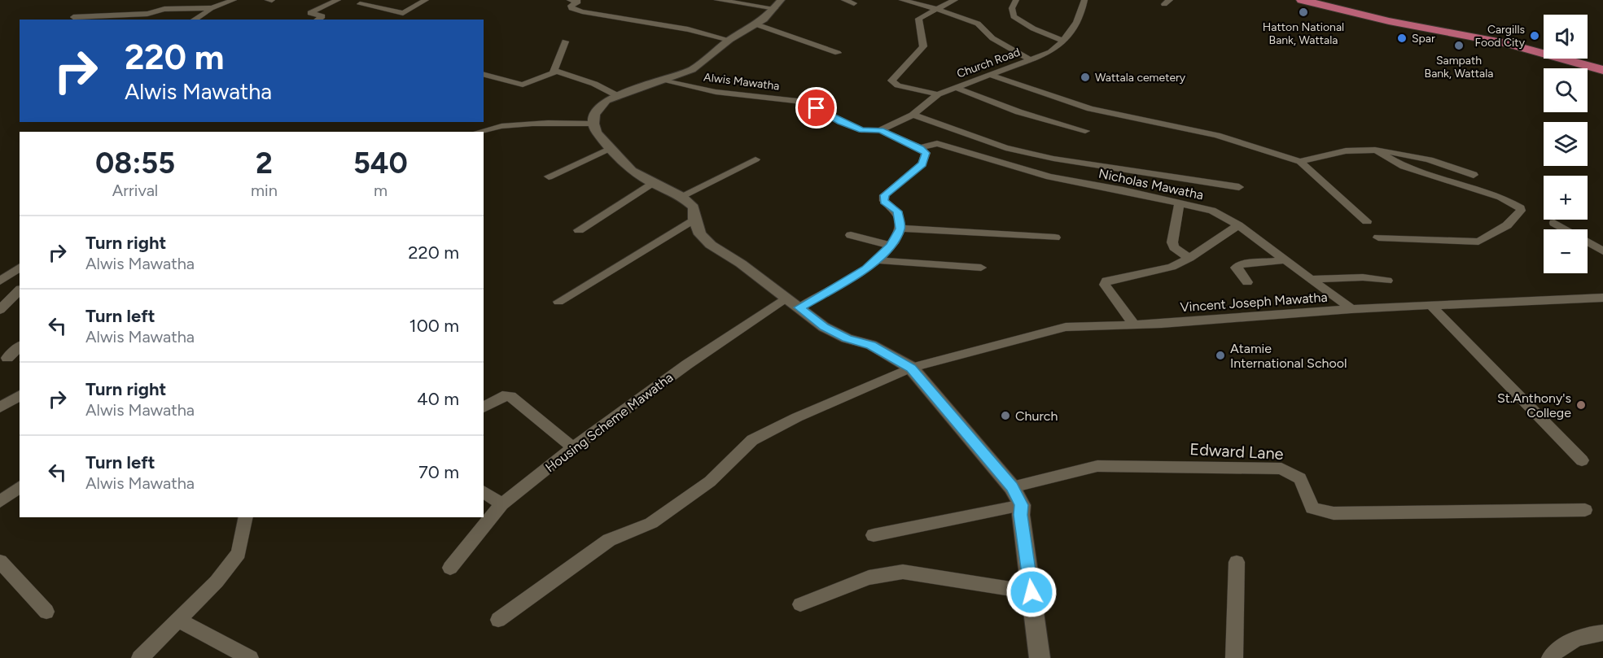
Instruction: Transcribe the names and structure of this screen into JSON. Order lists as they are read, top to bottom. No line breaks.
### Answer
{"streets":{"street":["Church Road","Alwis Mawatha","Nicholas Mawatha","Vincent Joseph Mawatha","Housing Scheme Mawatha","Edward Lane"]},"crossings":[["Church Road","Alwis Mawatha"],["Alwis Mawatha","Nicholas Mawatha"],["Nicholas Mawatha","Vincent Joseph Mawatha"]],"places":["Hatton National Bank, Wattala","Cargills Food City","Spar","Sampath Bank, Wattala","Wattala cemetery","Atamie International School","St.Anthony's College","Church"],"page":{"map_buttons":["+","−"],"turn":["220 m","Alwis Mawatha"],"eta":["08:55","Arrival","2","min","540","m"],"list":[{"name":"Turn right","note":"Alwis Mawatha","value":"220 m"},{"name":"Turn left","note":"Alwis Mawatha","value":"100 m"},{"name":"Turn right","note":"Alwis Mawatha","value":"40 m"},{"name":"Turn left","note":"Alwis Mawatha","value":"70 m"}]}}
